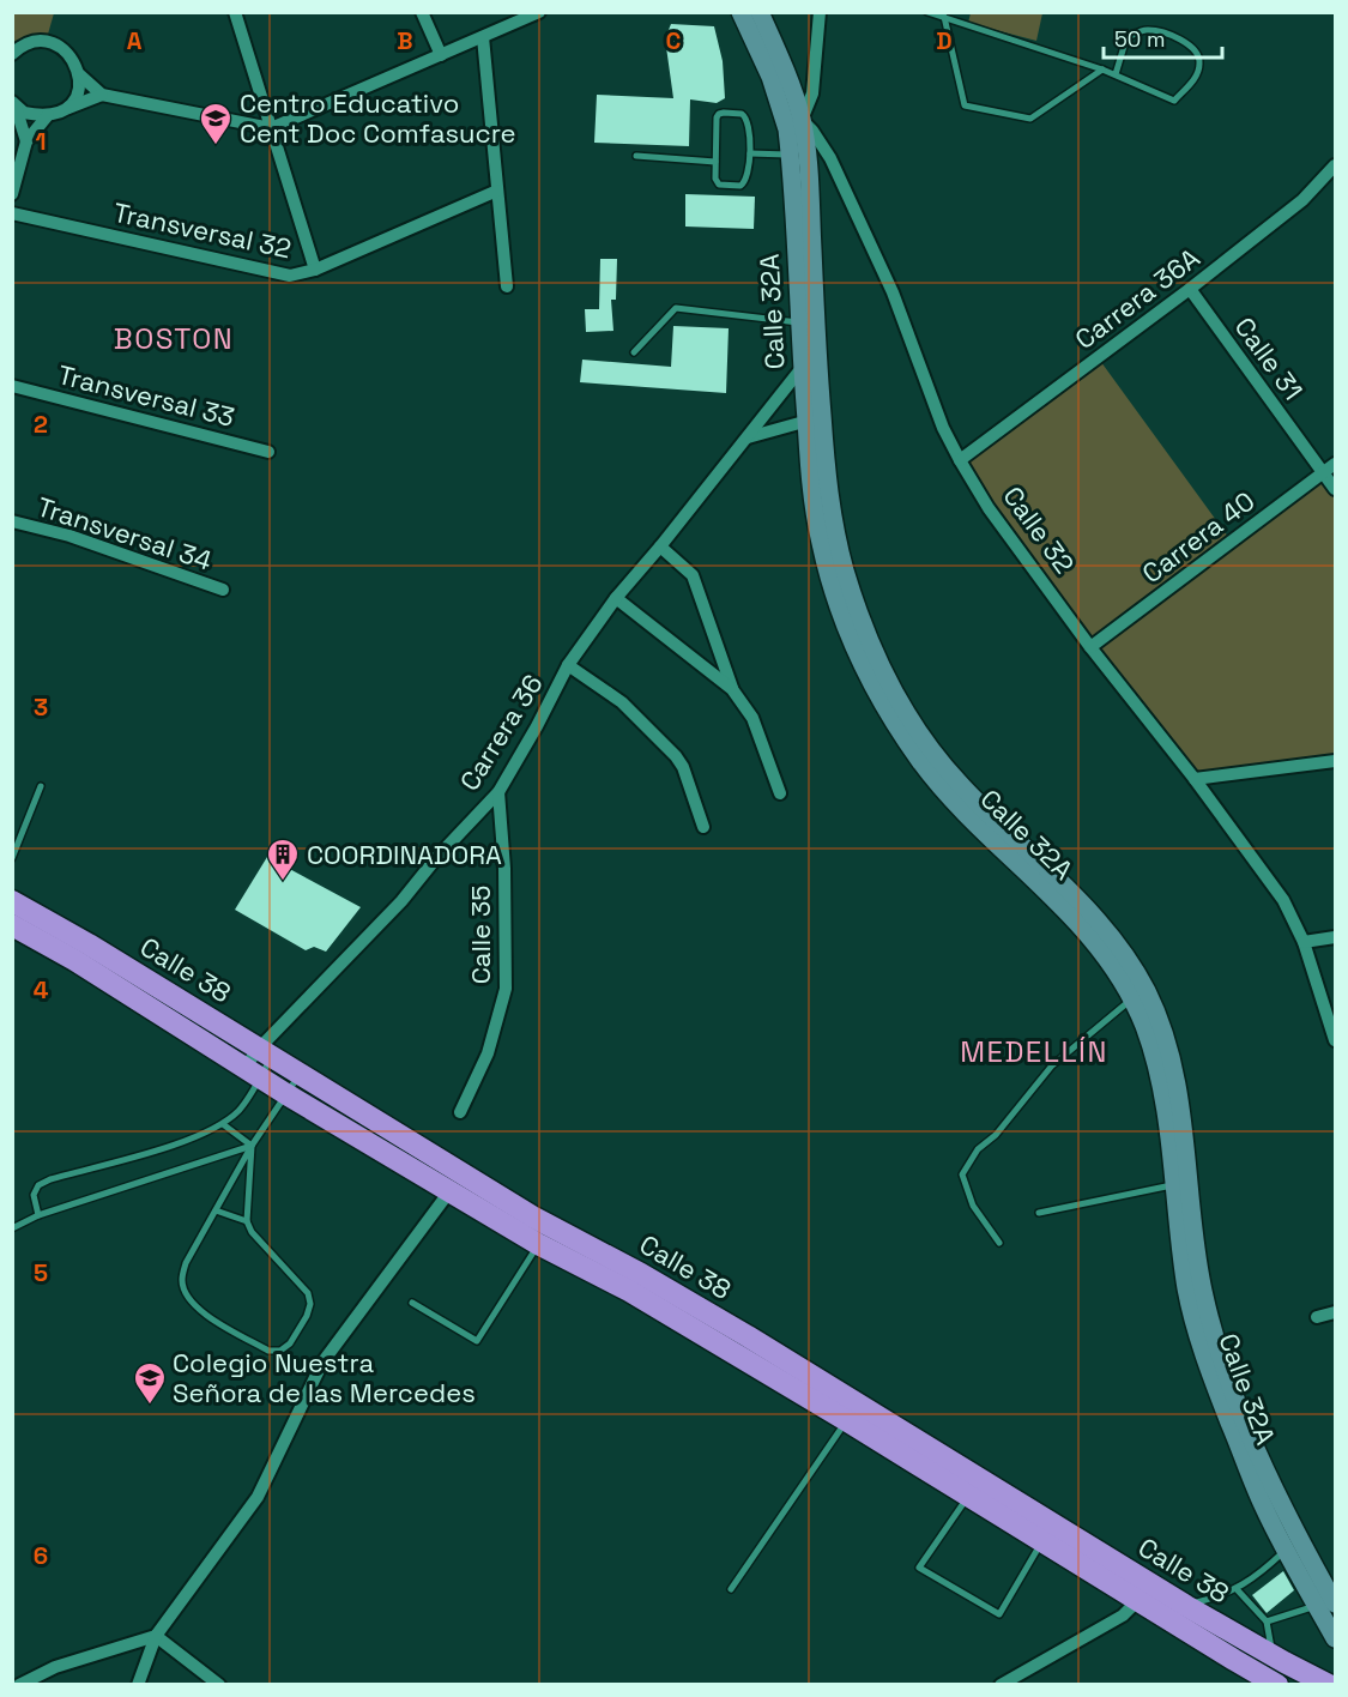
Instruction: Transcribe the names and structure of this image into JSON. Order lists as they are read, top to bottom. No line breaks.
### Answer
{"streets":{"highway":["Calle 38"],"main road":["Calle 32A","Calle 32"],"street":["Transversal 32","Carrera 36A","Calle 31","Transversal 33","Transversal 34","Carrera 40","Carrera 36","Calle 35"]},"crossings":[["Carrera 36A","Calle 31"],["Carrera 36A","Calle 32"],["Calle 32A","Calle 32"],["Calle 32A","Carrera 36"],["Calle 31","Carrera 40"],["Calle 32","Carrera 40"],["Carrera 36","Calle 35"],["Carrera 36","Calle 38"]],"districts":["BOSTON","MEDELLÍN"],"places":{"school or university":["Centro Educativo Cent Doc Comfasucre","Colegio Nuestra Señora de las Mercedes"],"building":["COORDINADORA"]},"scale_bar":"50 m","grid":{"columns":["A","B","C","D"],"rows":["1","2","3","4","5","6"]}}
